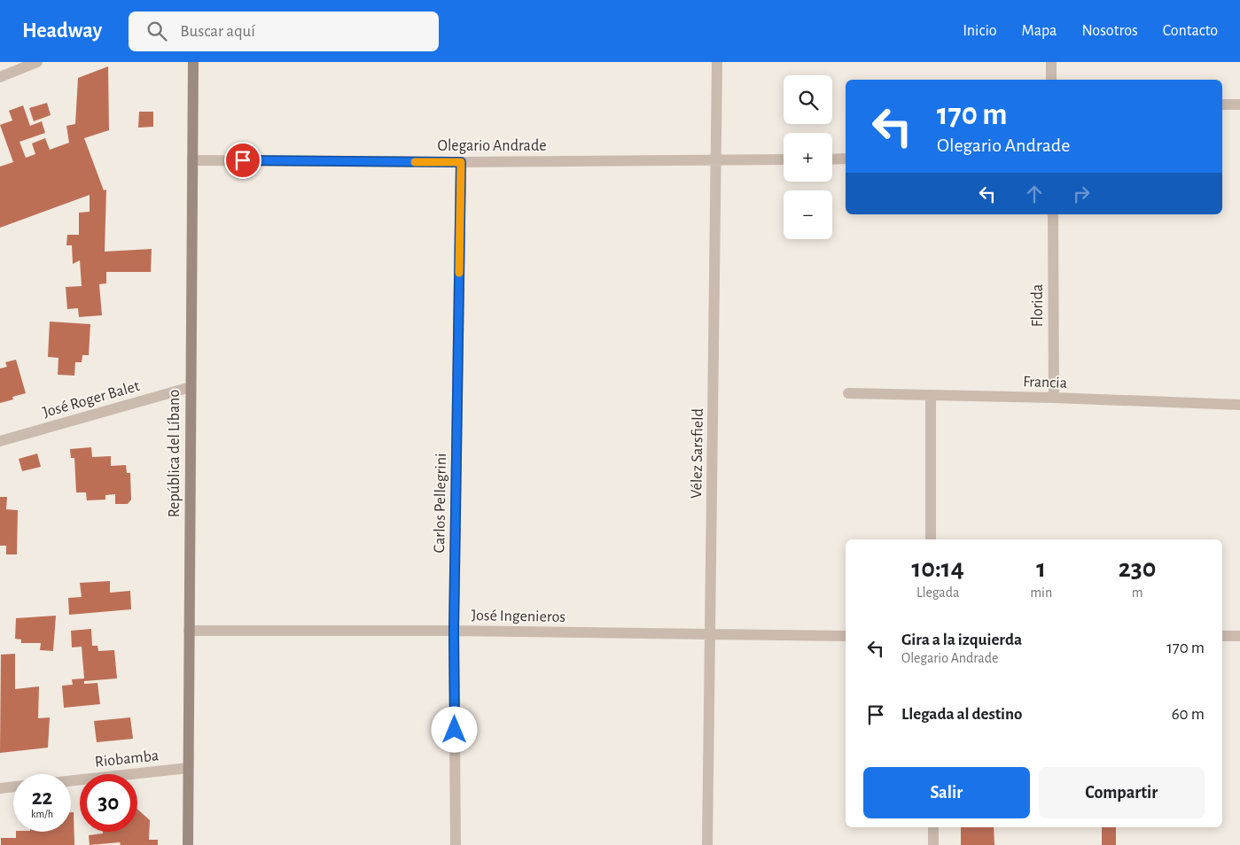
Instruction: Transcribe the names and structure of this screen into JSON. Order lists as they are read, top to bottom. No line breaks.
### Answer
{"streets":{"main road":["República del Líbano"],"street":["Olegario Andrade","Florida","Francia","José Roger Balet","Vélez Sarsfield","Carlos Pellegrini","José Ingenieros","Riobamba"]},"crossings":[["Olegario Andrade","República del Líbano"],["Olegario Andrade","Vélez Sarsfield"],["Olegario Andrade","Carlos Pellegrini"],["Florida","Francia"],["José Roger Balet","República del Líbano"],["República del Líbano","José Ingenieros"],["República del Líbano","Riobamba"],["Vélez Sarsfield","José Ingenieros"],["Carlos Pellegrini","José Ingenieros"]],"page":{"header":"Headway","search":"Buscar aquí","nav":["Inicio","Mapa","Nosotros","Contacto"],"map_buttons":["+","−"],"turn":["170 m","Olegario Andrade"],"eta":["10:14","Llegada","1","min","230","m"],"list":[{"name":"Gira a la izquierda","note":"Olegario Andrade","value":"170 m"},{"name":"Llegada al destino","value":"60 m"}],"buttons":["Salir","Compartir"],"speed":"22 km/h","limit":"30"}}
